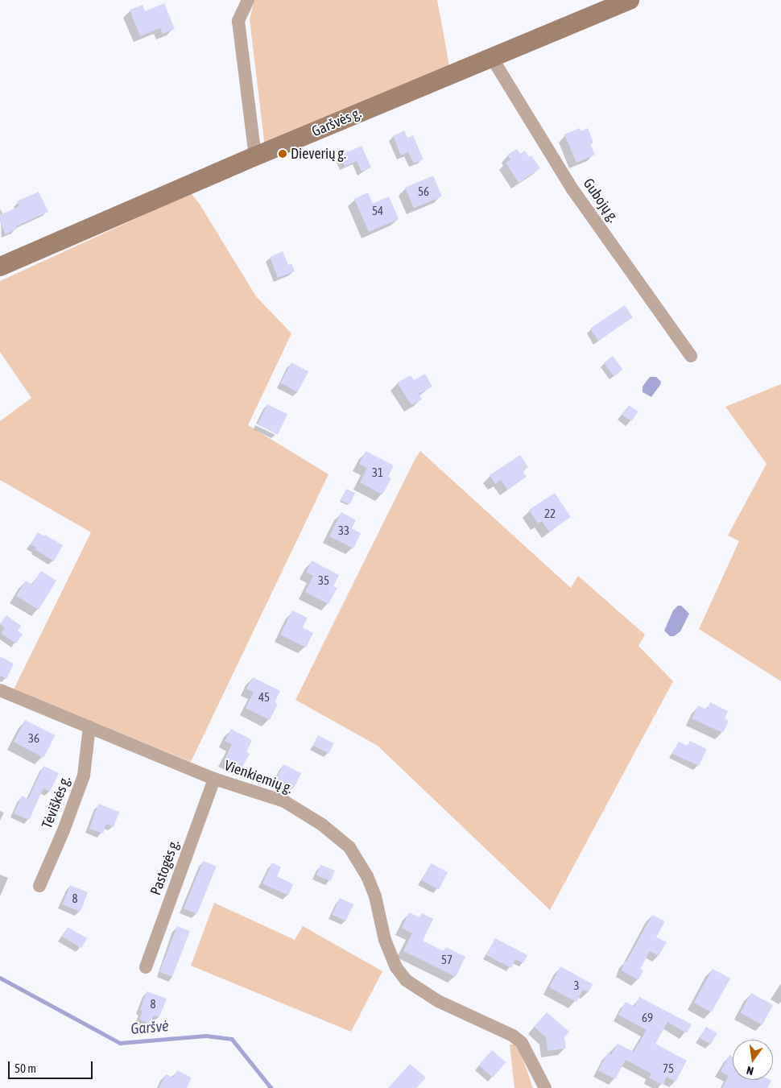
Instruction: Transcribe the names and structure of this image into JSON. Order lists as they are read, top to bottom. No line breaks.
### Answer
{"streets":{"main road":["Garšvės g."],"street":["Gubojų g.","Vienkiemių g.","Tėviškės g.","Pastogės g."]},"crossings":[["Garšvės g.","Gubojų g."],["Vienkiemių g.","Tėviškės g."],["Vienkiemių g.","Pastogės g."]],"water":["Garšvė"],"places":["Dieverių g."],"house_numbers":["56","54","31","22","33","35","45","36","8","57","3","8","69","75"],"scale_bar":"50 m","north":"bottom"}
